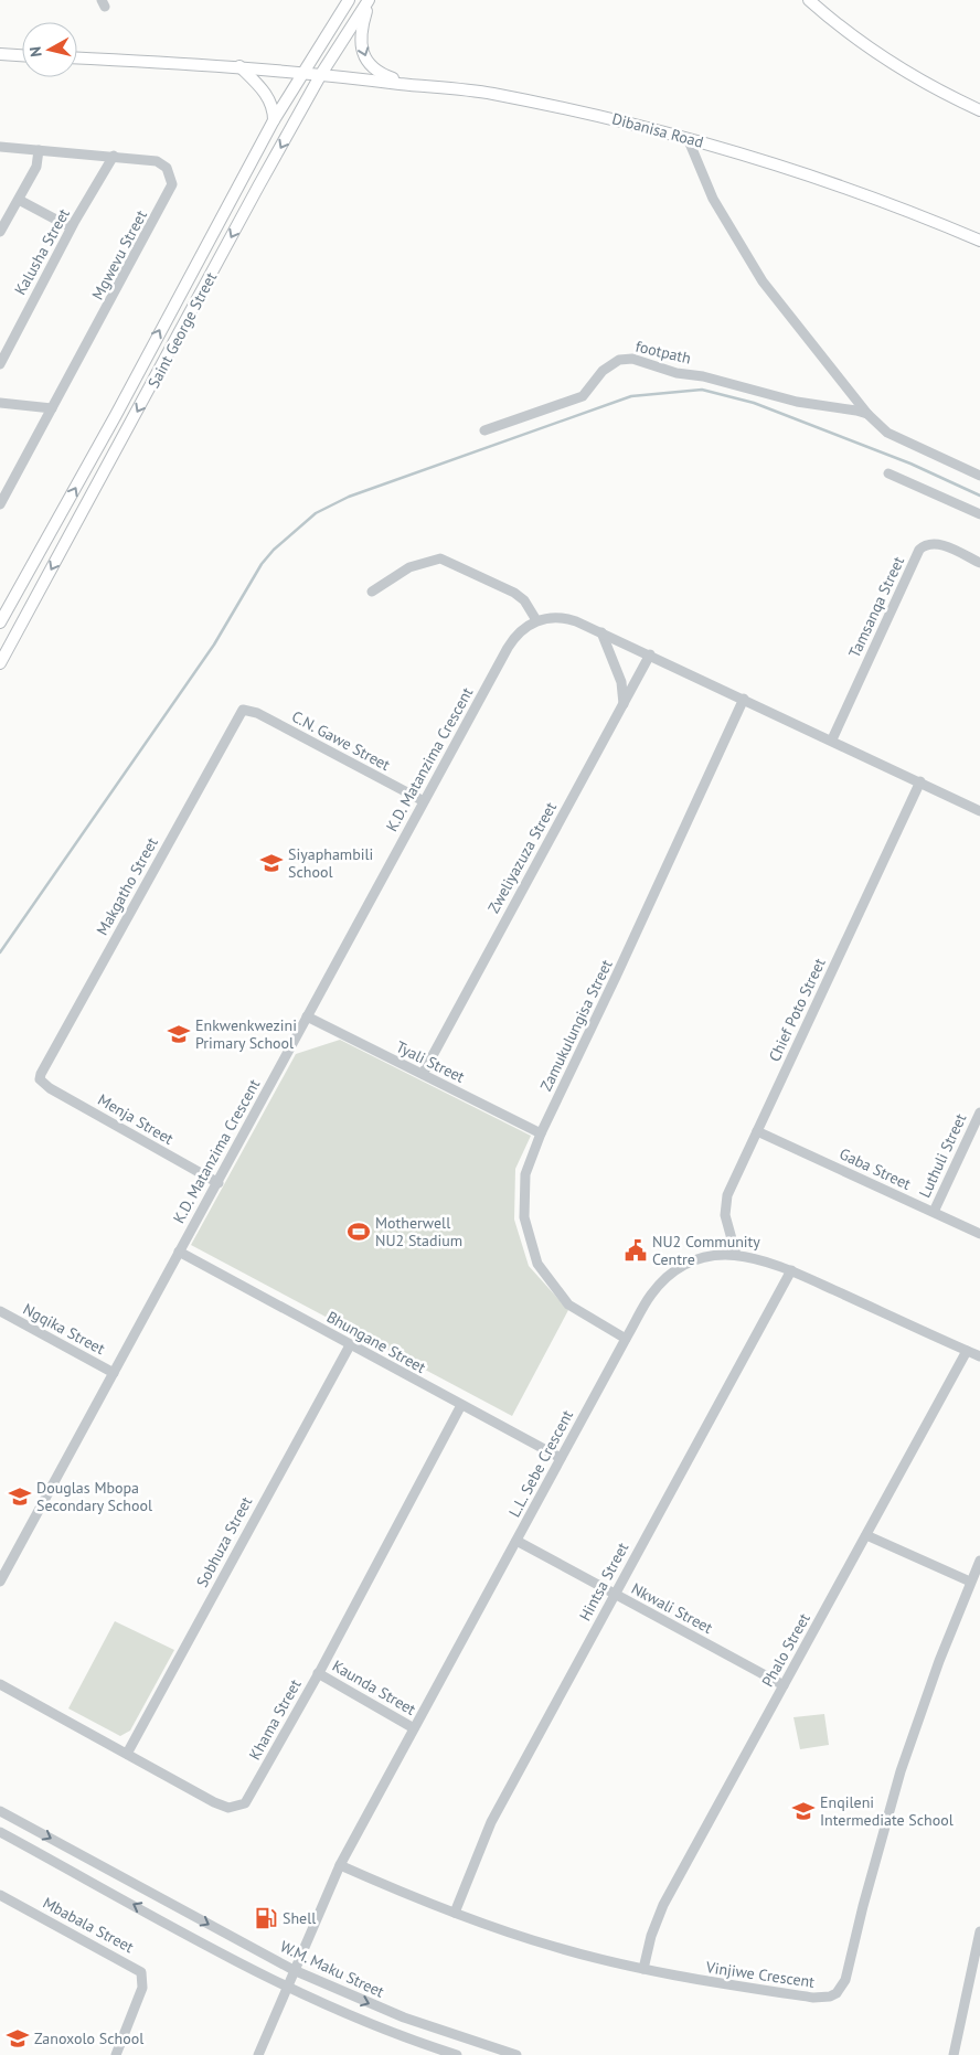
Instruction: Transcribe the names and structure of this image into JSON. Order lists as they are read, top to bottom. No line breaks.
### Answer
{"streets":{"main road":["Dibanisa Road","Saint George Street"],"street":["Kalusha Street","Mgwevu Street","footpath","Tamsanqa Street","C.N. Gawe Street","K.D. Matanzima Crescent","Zweliyazuza Street","Makgatho Street","Chief Poto Street","Zamukulungisa Street","Tyali Street","Menja Street","Luthuli Street","Gaba Street","Ngqika Street","Bhungane Street","L.L. Sebe Crescent","Sobhuza Street","Hintsa Street","Nkwali Street","Phalo Street","Kaunda Street","Khama Street","Mbabala Street","W.M. Maku Street","Vinjiwe Crescent"]},"crossings":[["Dibanisa Road","Saint George Street"],["Kalusha Street","Mgwevu Street"],["C.N. Gawe Street","K.D. Matanzima Crescent"],["C.N. Gawe Street","Makgatho Street"],["K.D. Matanzima Crescent","Tyali Street"],["K.D. Matanzima Crescent","Menja Street"],["K.D. Matanzima Crescent","Ngqika Street"],["K.D. Matanzima Crescent","Bhungane Street"],["Zweliyazuza Street","Tyali Street"],["Makgatho Street","Menja Street"],["Chief Poto Street","Gaba Street"],["Chief Poto Street","L.L. Sebe Crescent"],["Zamukulungisa Street","Tyali Street"],["Zamukulungisa Street","L.L. Sebe Crescent"],["Luthuli Street","Gaba Street"],["Bhungane Street","L.L. Sebe Crescent"],["Bhungane Street","Sobhuza Street"],["Bhungane Street","Khama Street"],["L.L. Sebe Crescent","Hintsa Street"],["L.L. Sebe Crescent","Nkwali Street"],["L.L. Sebe Crescent","Phalo Street"],["L.L. Sebe Crescent","Kaunda Street"],["L.L. Sebe Crescent","W.M. Maku Street"],["L.L. Sebe Crescent","Vinjiwe Crescent"],["Sobhuza Street","Khama Street"],["Hintsa Street","Nkwali Street"],["Hintsa Street","Vinjiwe Crescent"],["Nkwali Street","Phalo Street"],["Phalo Street","Vinjiwe Crescent"],["Kaunda Street","Khama Street"]],"places":{"school or university":["Siyaphambili School","Enkwenkwezini Primary School","Douglas Mbopa Secondary School","Enqileni Intermediate School","Zanoxolo School"],"sports":["Motherwell NU2 Stadium"],"public building":["NU2 Community Centre"],"fuel station":["Shell"]},"north":"left"}
